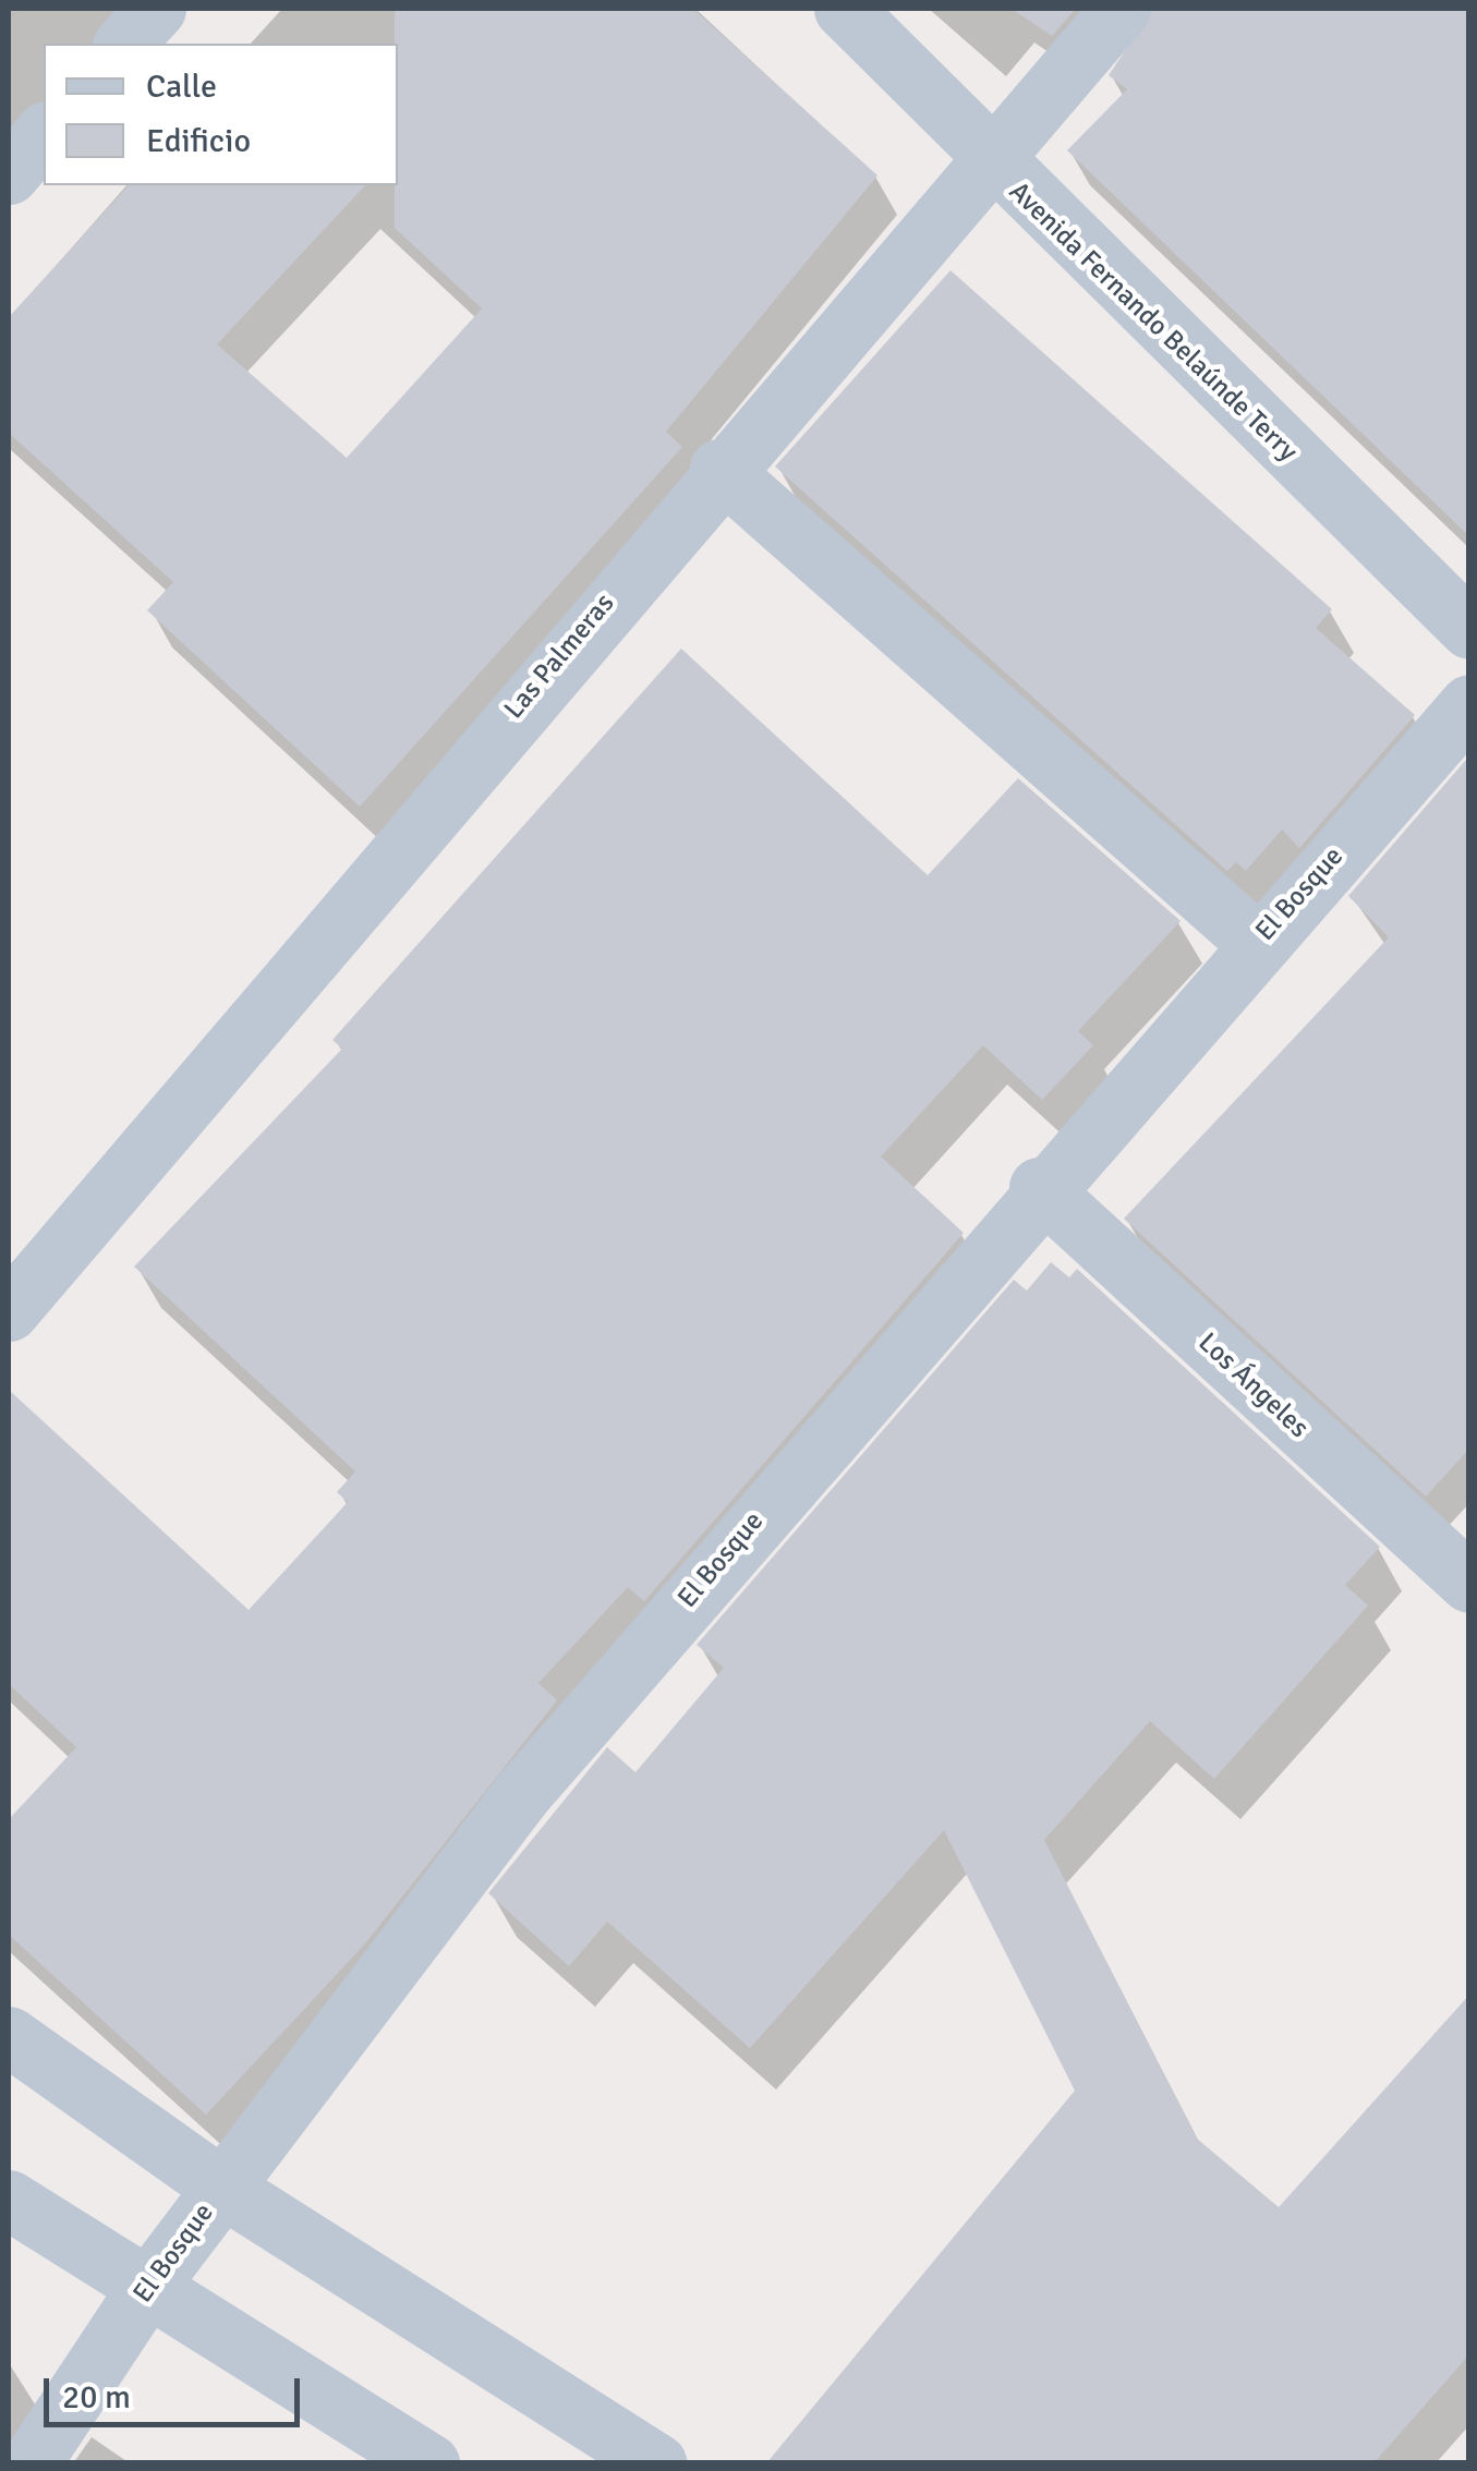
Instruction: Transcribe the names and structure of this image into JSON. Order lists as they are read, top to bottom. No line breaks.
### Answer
{"streets":{"street":["Avenida Fernando Belaúnde Terry","Las Palmeras","El Bosque","Los Ángeles"]},"crossings":[["Avenida Fernando Belaúnde Terry","Las Palmeras"],["El Bosque","Los Ángeles"]],"legend":["Calle","Edificio"],"scale_bar":"20 m"}
